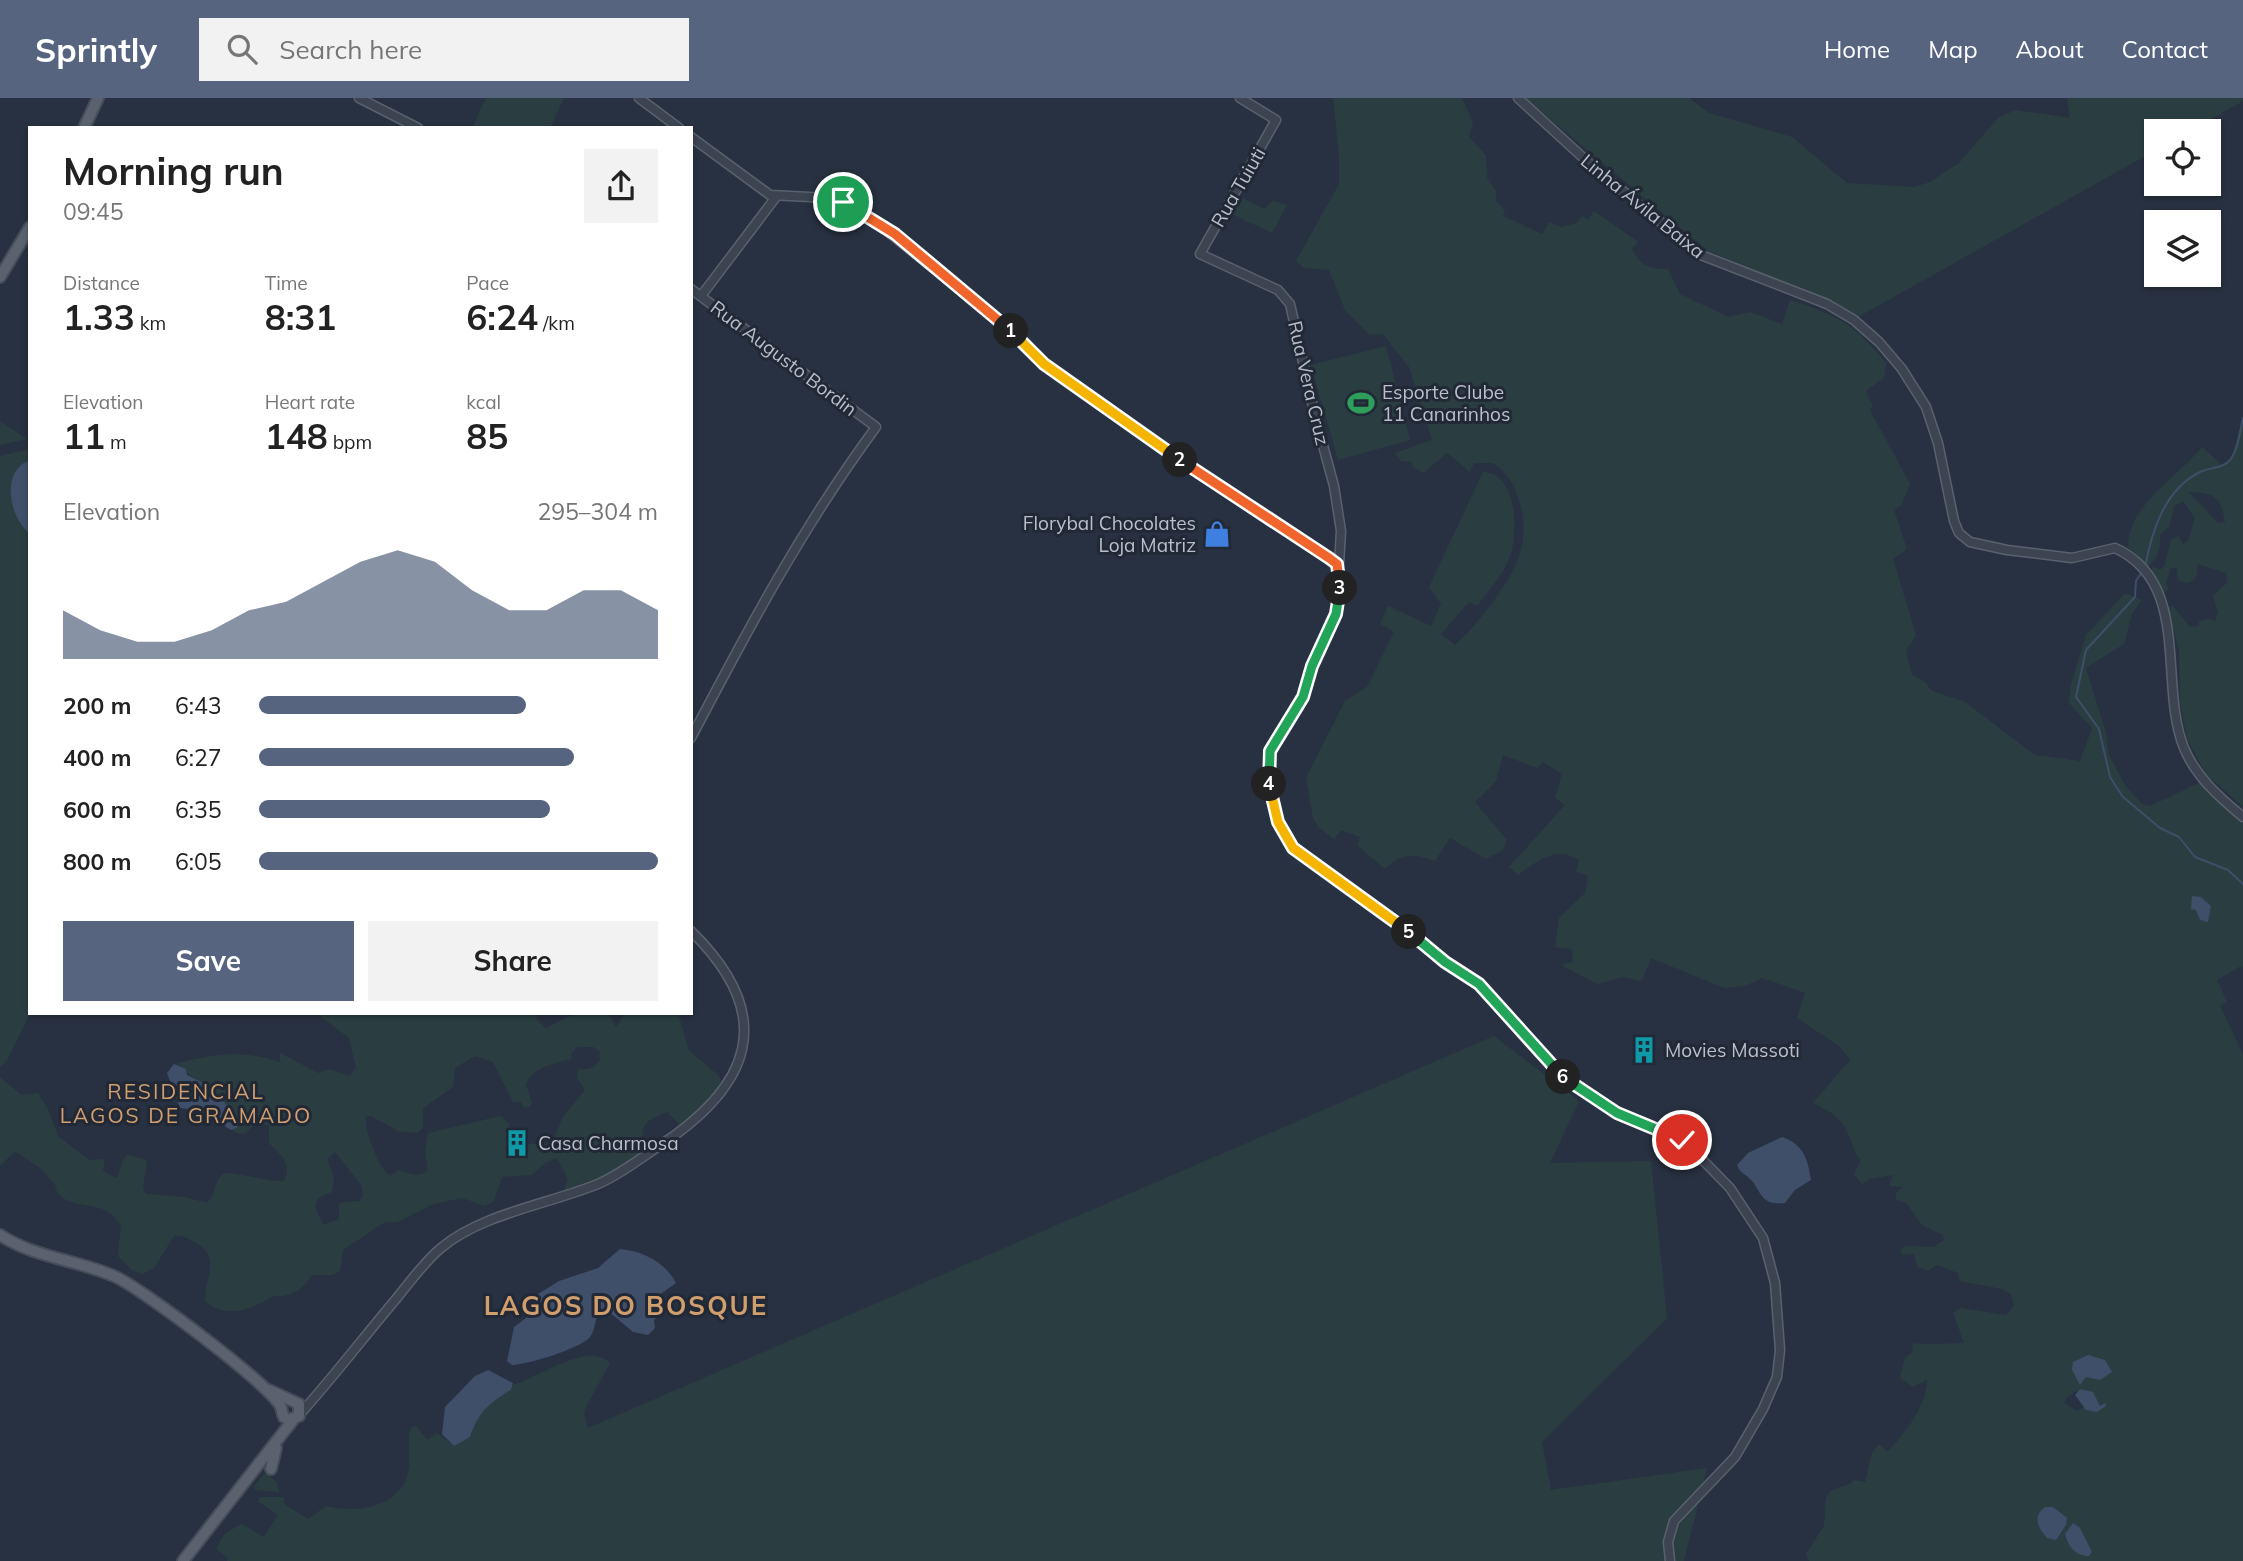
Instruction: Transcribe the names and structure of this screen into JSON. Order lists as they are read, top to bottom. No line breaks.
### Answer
{"streets":{"street":["Rua Tuiuti","Linha Ávila Baixa","Rua Augusto Bordin","Rua Vera Cruz"]},"crossings":[["Rua Tuiuti","Rua Vera Cruz"]],"districts":["RESIDENCIAL LAGOS DE GRAMADO","LAGOS DO BOSQUE"],"places":{"sports":["Esporte Clube 11 Canarinhos"],"shop":["Florybal Chocolates Loja Matriz"],"building":["Movies Massoti","Casa Charmosa"]},"page":{"header":"Sprintly","search":"Search here","nav":["Home","Map","About","Contact"],"heading":["Morning run","09:45"],"stats":[["Distance","1.33 km"],["Time","8:31"],["Pace","6:24 /km"],["Elevation","11 m"],["Heart rate","148 bpm"],["kcal","85"]],"pins":["1","2","3","4","5","6"],"chart":["Elevation","295–304 m"],"list":[{"name":"200 m","note":"6:43"},{"name":"400 m","note":"6:27"},{"name":"600 m","note":"6:35"},{"name":"800 m","note":"6:05"}],"buttons":["Save","Share"]}}
